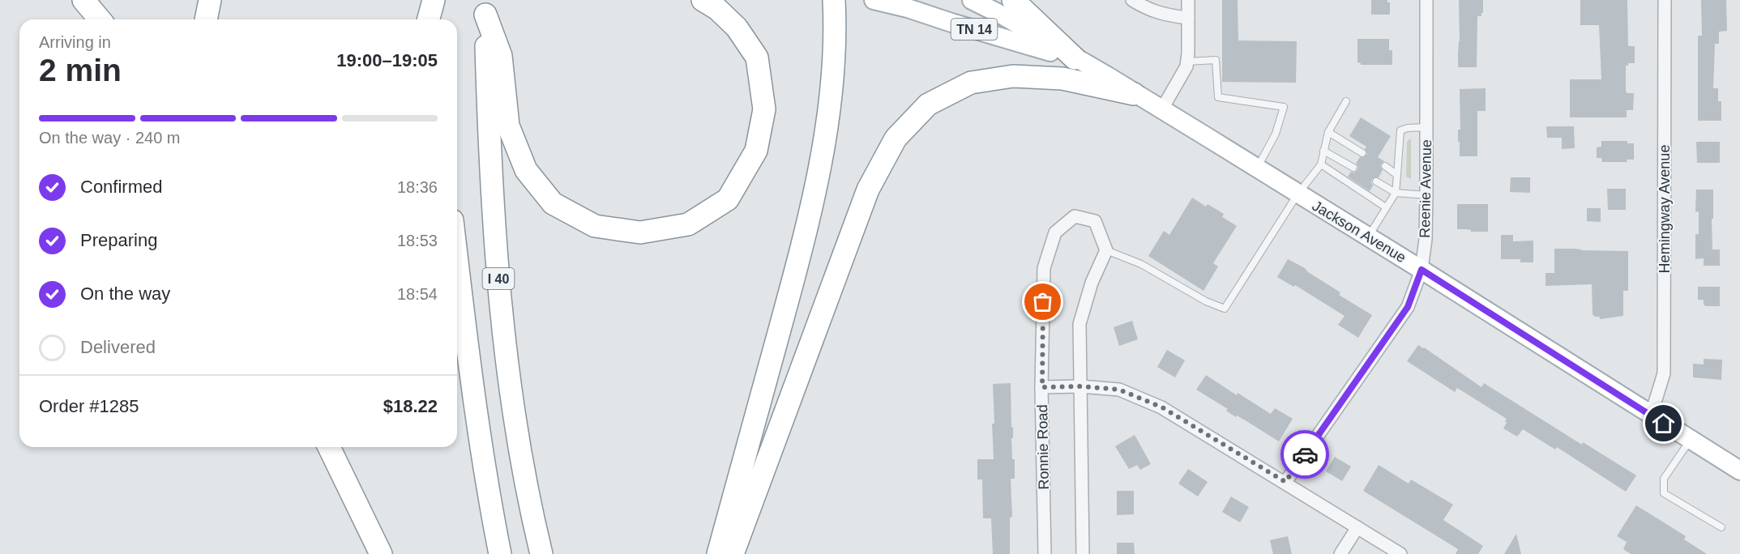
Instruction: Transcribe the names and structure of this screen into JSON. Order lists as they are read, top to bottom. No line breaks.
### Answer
{"streets":{"highway":["I 40"],"main road":["TN 14","Jackson Avenue"],"street":["Reenie Avenue","Hemingway Avenue","Ronnie Road"]},"crossings":[["Reenie Avenue","Jackson Avenue"],["Hemingway Avenue","Jackson Avenue"]],"page":{"heading":["2 min","Arriving in","19:00–19:05"],"panel":["Order #1285","$18.22"],"bar":"On the way · 240 m","list":[["Confirmed","18:36"],["Preparing","18:53"],["On the way","18:54"],"Delivered"]}}
